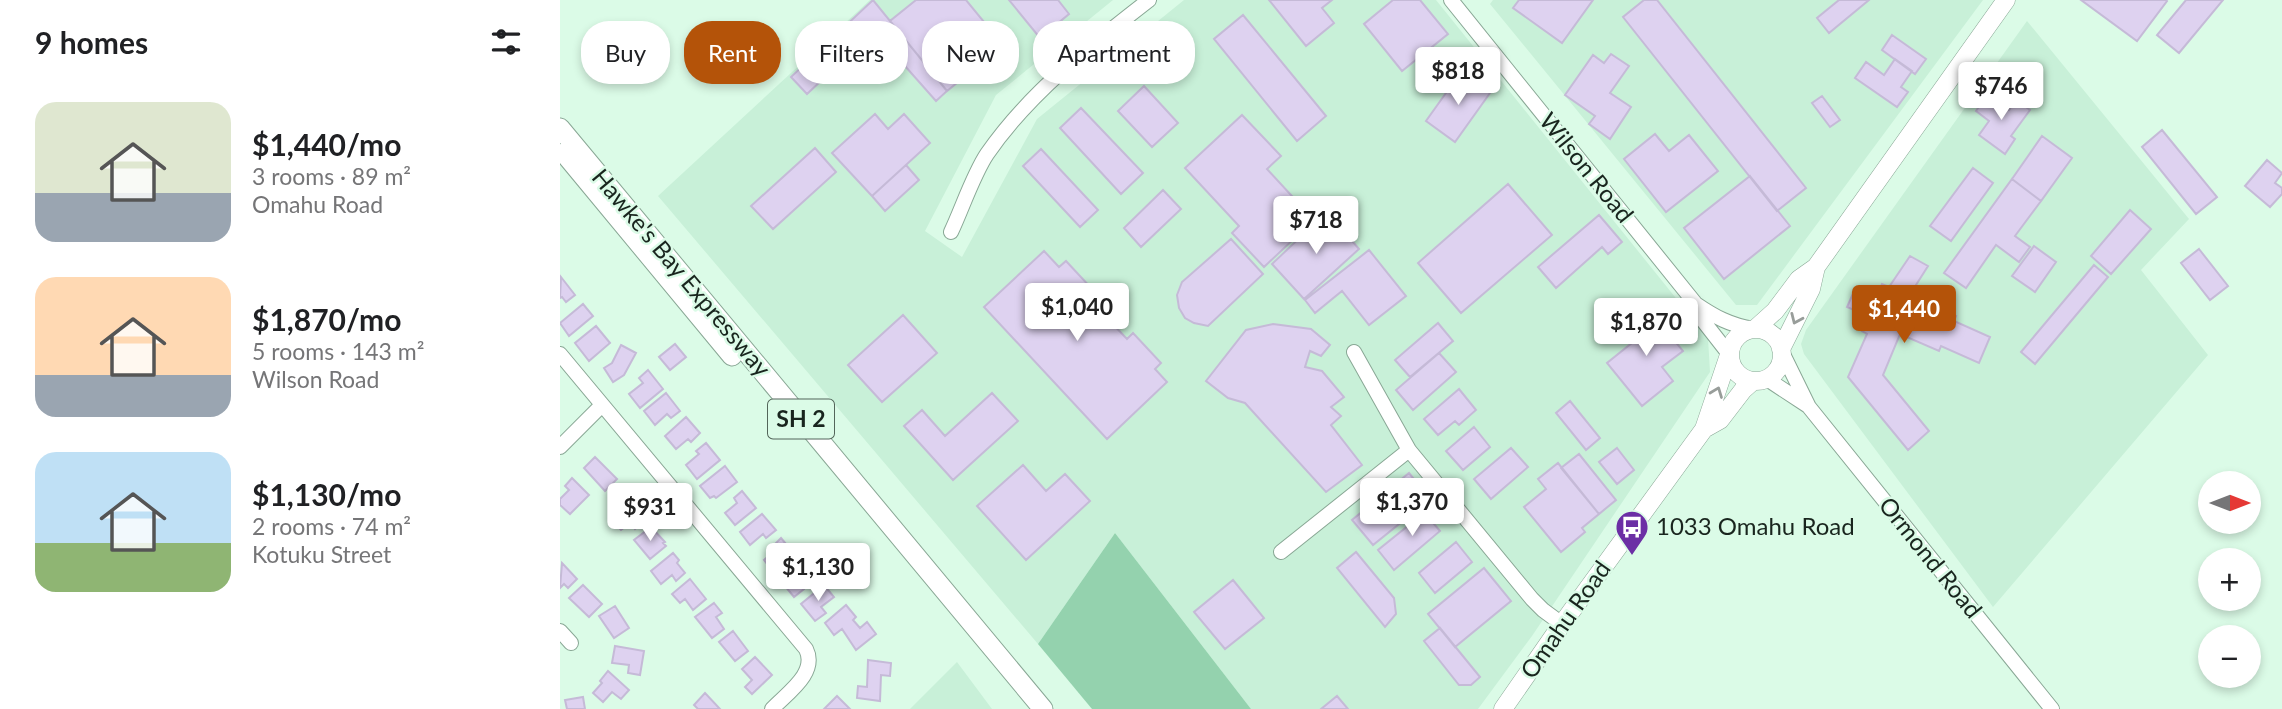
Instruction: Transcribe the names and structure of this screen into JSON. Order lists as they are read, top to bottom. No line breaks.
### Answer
{"streets":{"highway":["Hawke's Bay Expressway","SH 2"],"main road":["Omahu Road"],"street":["Wilson Road","Ormond Road"]},"crossings":[["Wilson Road","Ormond Road"],["Wilson Road","Omahu Road"],["Ormond Road","Omahu Road"]],"places":{"bus stop":["1033 Omahu Road"]},"north":"right","page":{"heading":"9 homes","chip":["Buy","Rent","Filters","New","Apartment"],"price":["$818","$746","$718","$1,040","$1,440","$1,870","$1,370","$931","$1,130"],"list":[{"name":"$1,440/mo","note":"3 rooms · 89 m² · Omahu Road"},{"name":"$1,870/mo","note":"5 rooms · 143 m² · Wilson Road"},{"name":"$1,130/mo","note":"2 rooms · 74 m² · Kotuku Street"}],"map_buttons":["+","−"]}}
